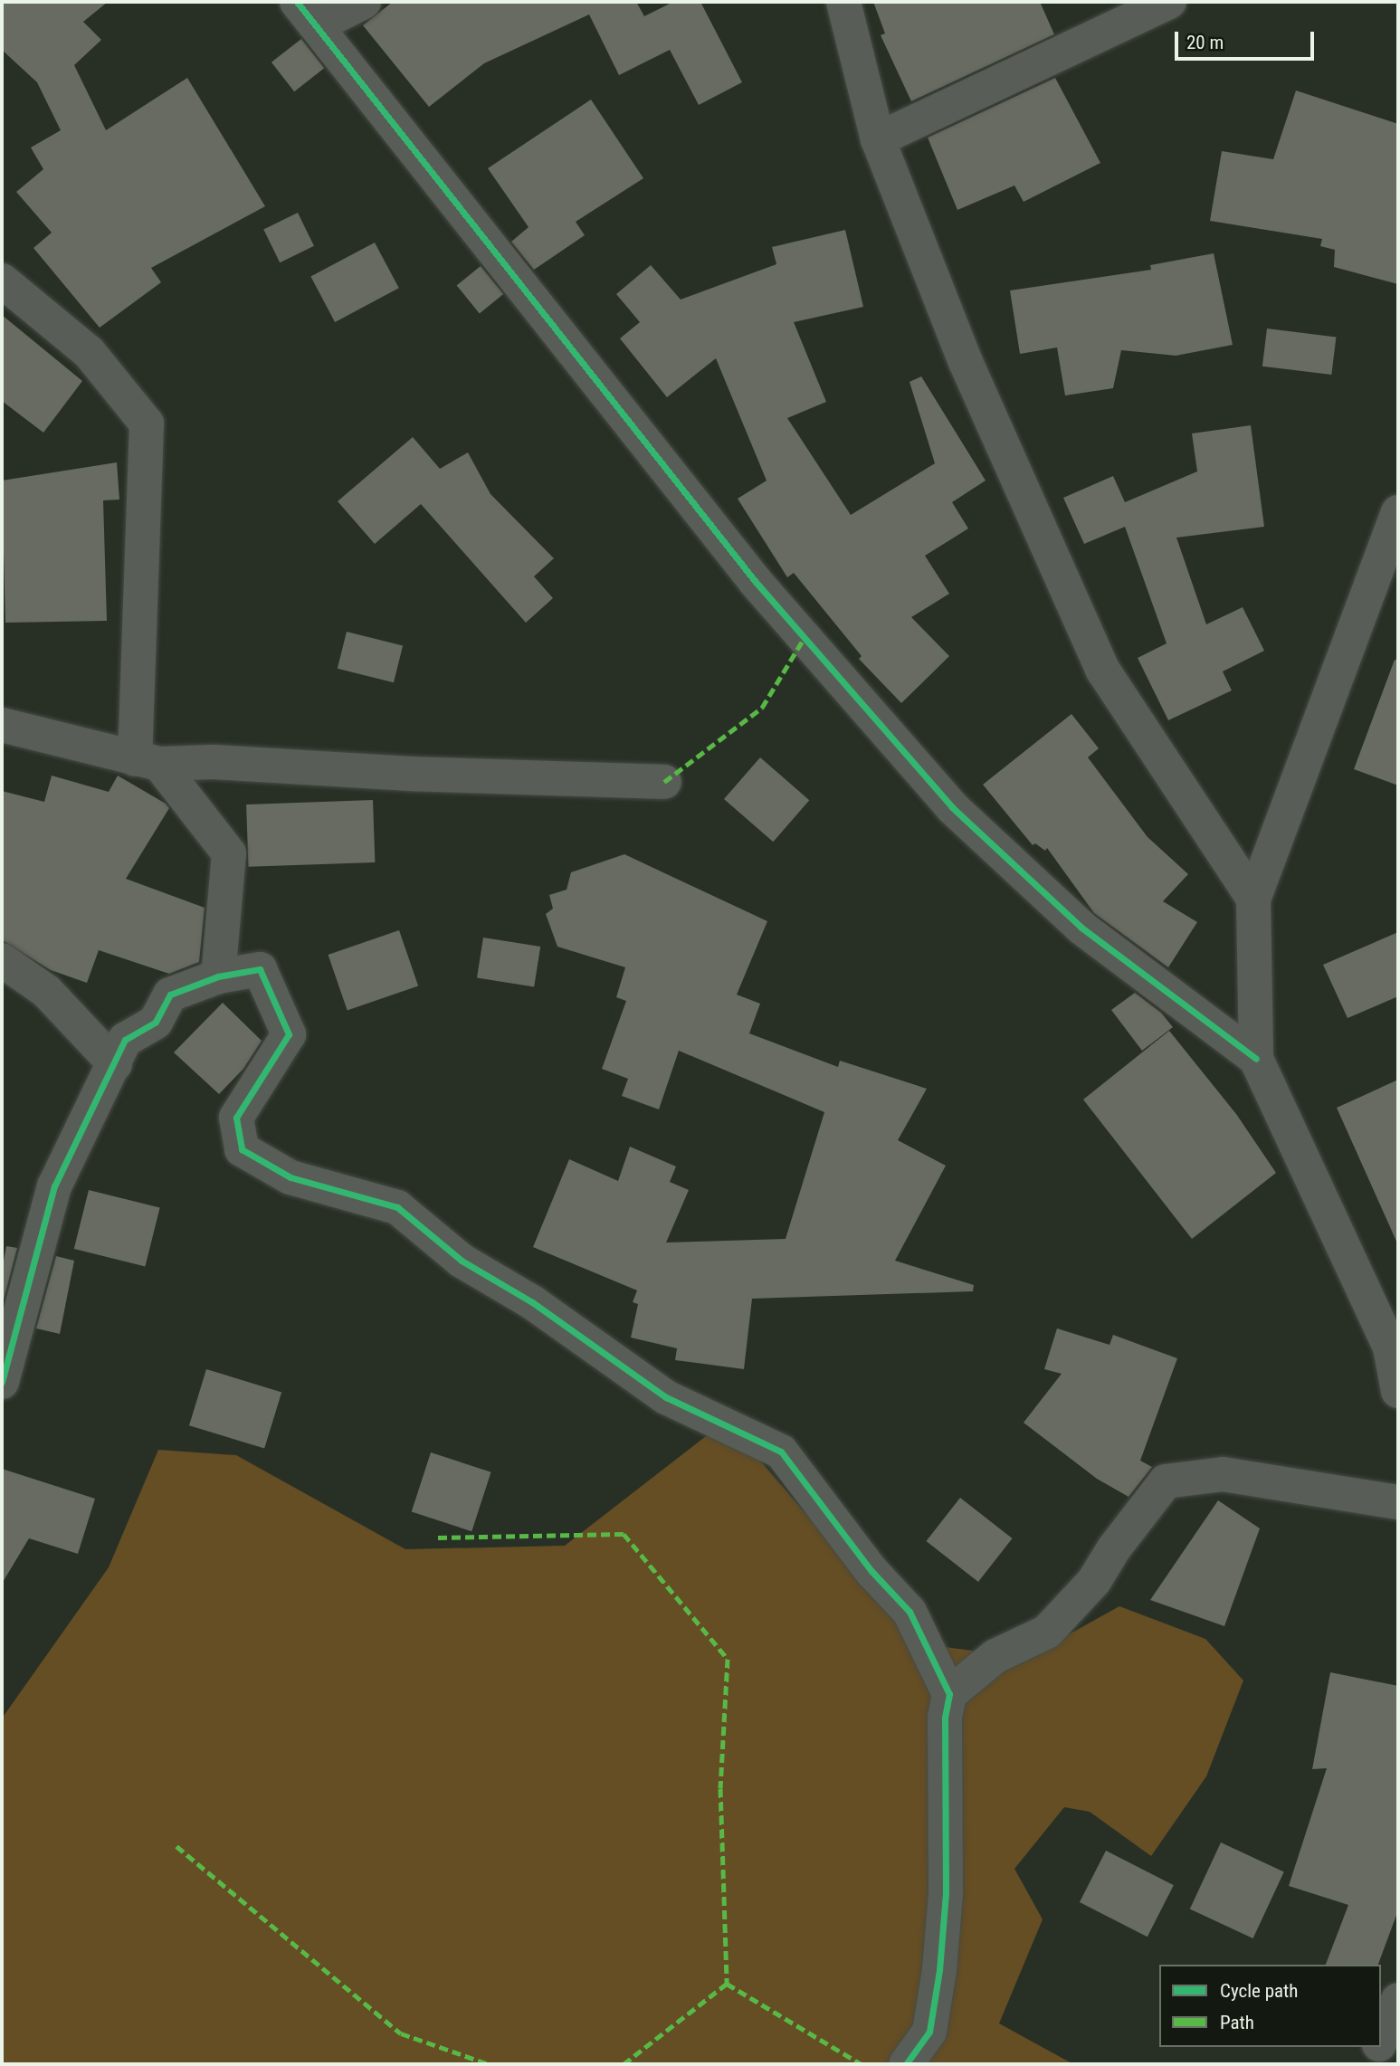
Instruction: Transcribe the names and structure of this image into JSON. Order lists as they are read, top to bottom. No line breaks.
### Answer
{"legend":["Cycle path","Path"],"scale_bar":"20 m"}
